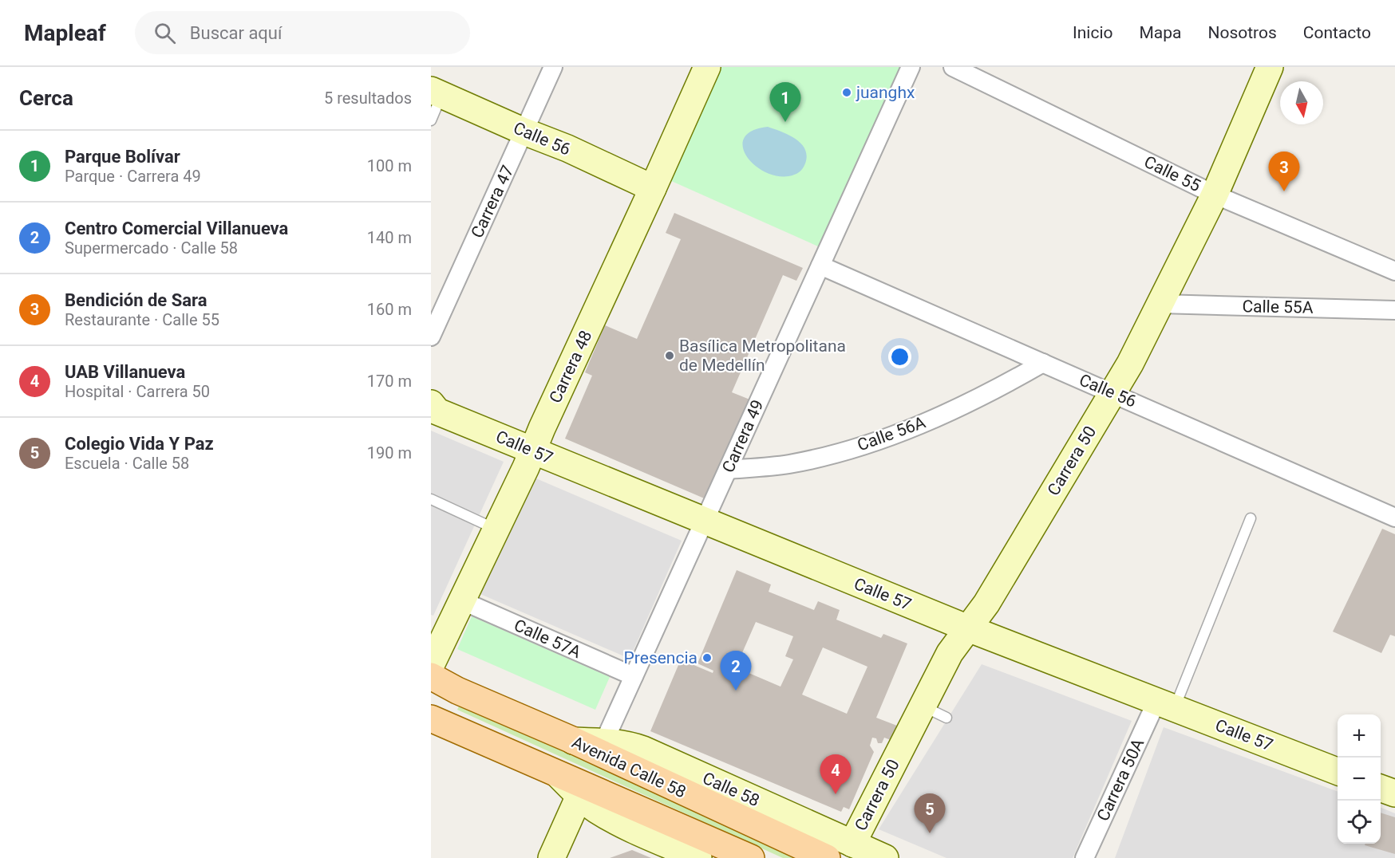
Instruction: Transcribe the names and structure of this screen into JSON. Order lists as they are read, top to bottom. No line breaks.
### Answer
{"streets":{"main road":["Avenida Calle 58"],"street":["Calle 56","Calle 55","Carrera 47","Calle 55A","Carrera 48","Calle 56A","Carrera 49","Calle 57","Carrera 50","Calle 57A","Carrera 50A","Calle 58"]},"crossings":[["Calle 56","Carrera 47"],["Calle 56","Carrera 48"],["Calle 56","Calle 56A"],["Calle 56","Carrera 49"],["Calle 56","Carrera 50"],["Calle 55","Carrera 50"],["Calle 55A","Carrera 50"],["Carrera 48","Calle 57"],["Carrera 48","Calle 57A"],["Calle 56A","Carrera 49"],["Carrera 49","Calle 57"],["Carrera 49","Calle 57A"],["Carrera 49","Avenida Calle 58"],["Carrera 49","Calle 58"],["Calle 57","Carrera 50"],["Calle 57","Carrera 50A"],["Carrera 50","Calle 58"],["Avenida Calle 58","Calle 58"]],"places":["juanghx","Basílica Metropolitana de Medellín","Presencia"],"north":"bottom","page":{"header":"Mapleaf","search":"Buscar aquí","nav":["Inicio","Mapa","Nosotros","Contacto"],"heading":["Cerca","5 resultados"],"pins":["1","3","2","4","5"],"list":[{"mark":"1","name":"Parque Bolívar","note":"Parque · Carrera 49","value":"100 m"},{"mark":"2","name":"Centro Comercial Villanueva","note":"Supermercado · Calle 58","value":"140 m"},{"mark":"3","name":"Bendición de Sara","note":"Restaurante · Calle 55","value":"160 m"},{"mark":"4","name":"UAB Villanueva","note":"Hospital · Carrera 50","value":"170 m"},{"mark":"5","name":"Colegio Vida Y Paz","note":"Escuela · Calle 58","value":"190 m"}],"map_buttons":["+","−"]}}
